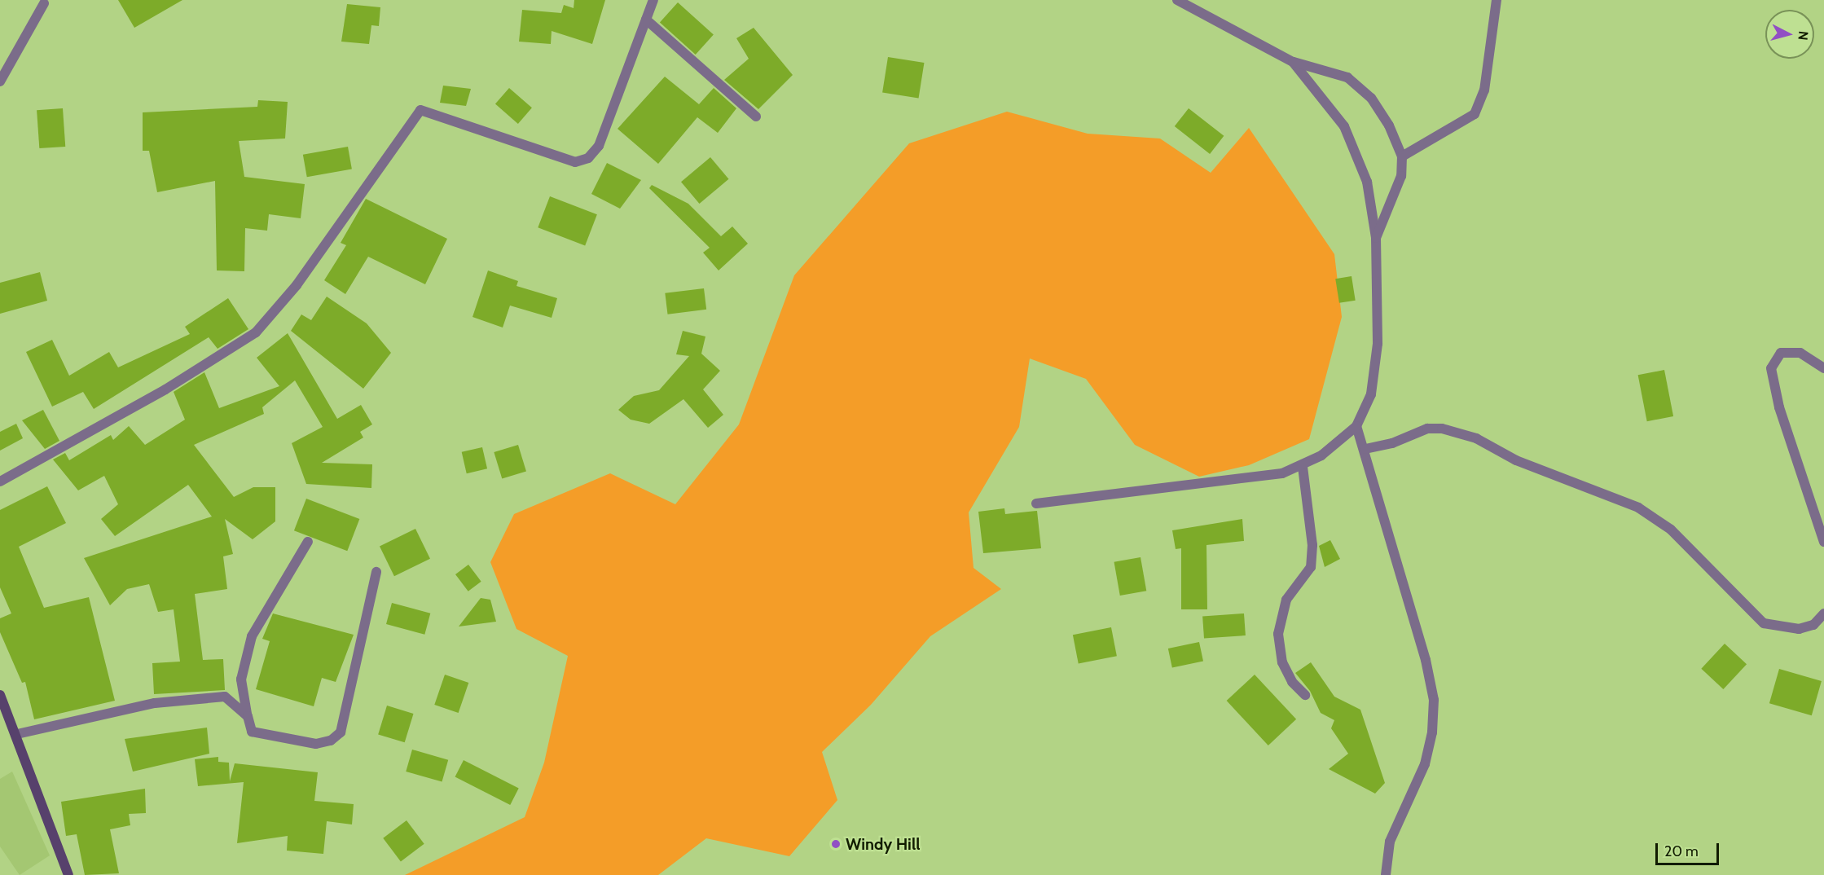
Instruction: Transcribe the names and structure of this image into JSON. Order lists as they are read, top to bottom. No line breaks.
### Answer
{"places":["Windy Hill"],"scale_bar":"20 m","north":"right"}
